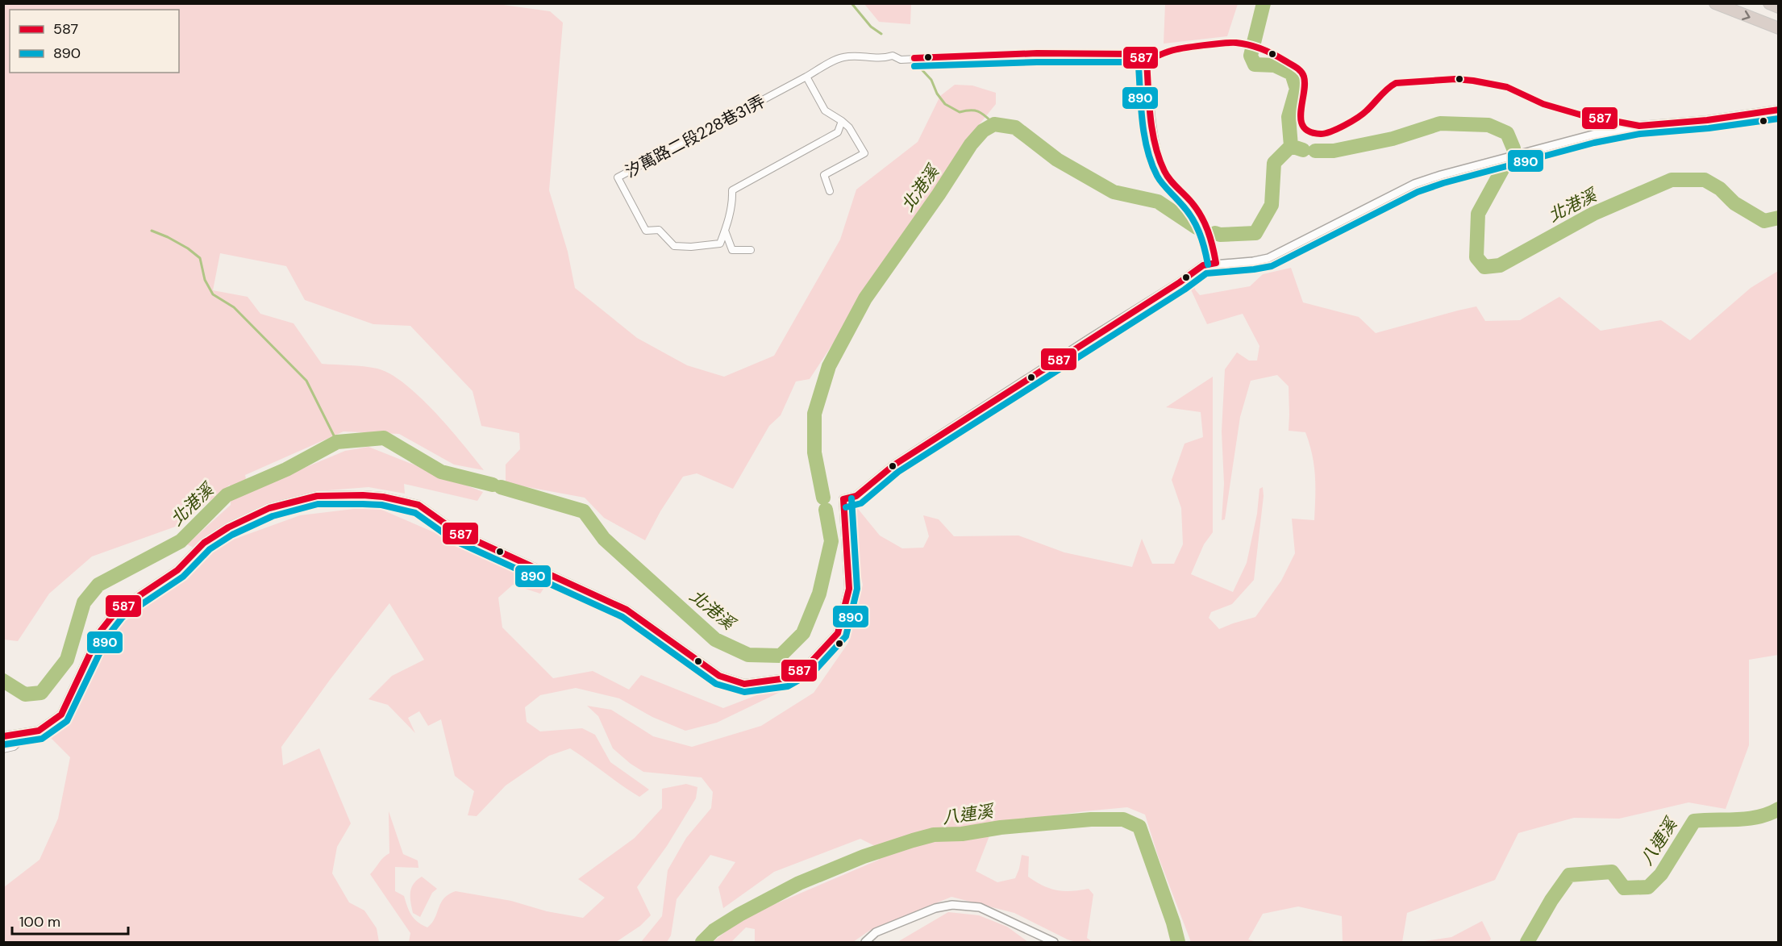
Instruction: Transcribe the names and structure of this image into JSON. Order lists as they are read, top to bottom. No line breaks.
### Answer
{"streets":{"street":["汐萬路二段228巷31弄"]},"water":["北港溪","八連溪"],"lines":["transit line 587","transit line 890"],"legend":["587","890"],"scale_bar":"100 m"}
